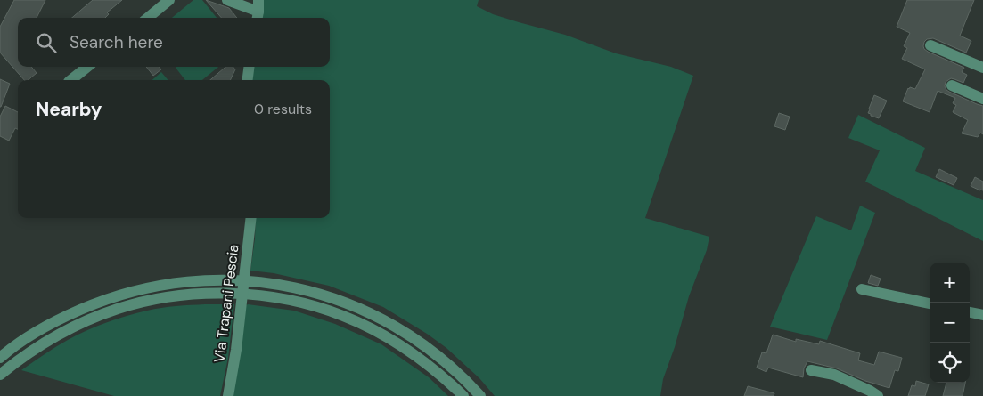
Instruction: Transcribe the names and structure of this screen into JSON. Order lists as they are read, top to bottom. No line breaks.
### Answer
{"streets":{"street":["Via Trapani Pescia"]},"page":{"search":"Search here","heading":["Nearby","0 results"],"map_buttons":["+","−"]}}
